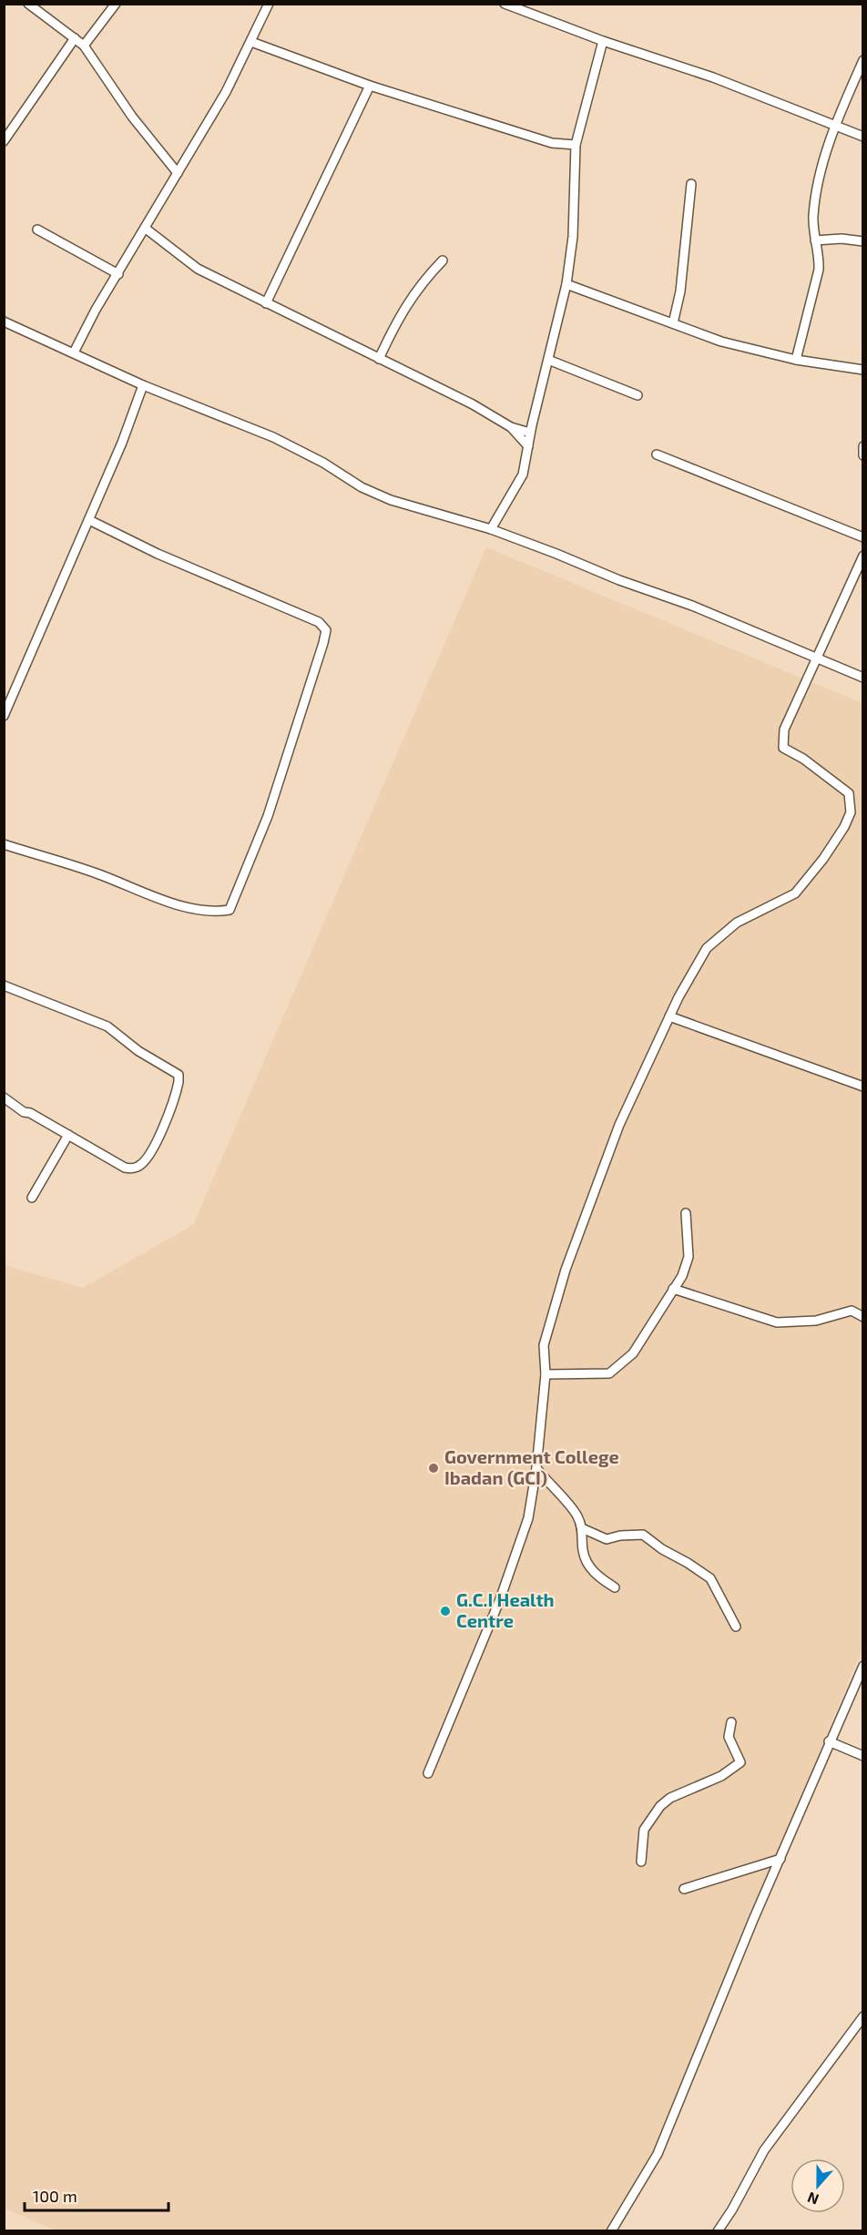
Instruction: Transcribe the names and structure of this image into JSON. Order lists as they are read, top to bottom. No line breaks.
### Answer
{"places":["Government College Ibadan (GCI)","G.C.I Health Centre"],"scale_bar":"100 m","north":"bottom"}
